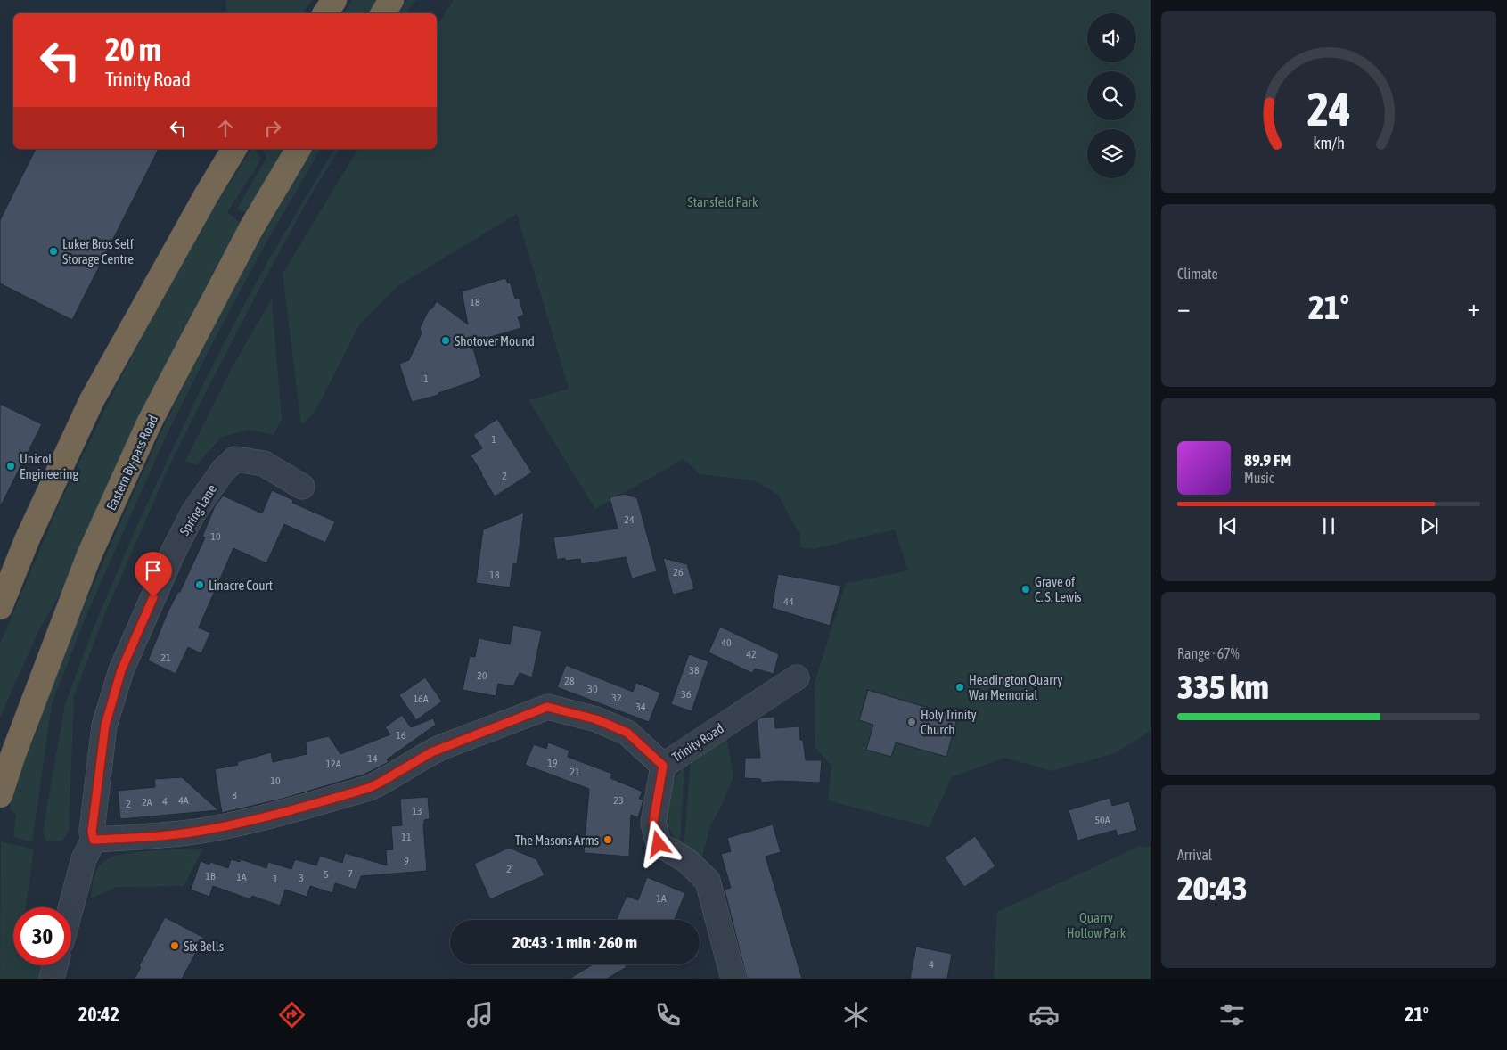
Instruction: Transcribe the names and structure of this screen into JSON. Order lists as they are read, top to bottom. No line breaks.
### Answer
{"streets":{"highway":["Eastern By-pass Road"],"street":["Spring Lane","Trinity Road"]},"crossings":[["Spring Lane","Trinity Road"]],"parks":["Stansfeld Park","Quarry Hollow Park"],"places":["Luker Bros Self Storage Centre","Shotover Mound","Unicol Engineering","Linacre Court","Grave of C. S. Lewis","Headington Quarry War Memorial","Holy Trinity Church","The Masons Arms","Six Bells"],"house_numbers":["18","1","1","2","24","10","26","18","44","40","42","21","38","20","28","30","36","32","16A","34","16","14","19","12A","21","10","8","4A","23","4","2A","2","13","50A","11","9","2","7","5","1B","1A","3","1","1A","4"],"page":{"turn":["20 m","Trinity Road"],"tile":["Climate",["Range · 67%","335 km"],["Arrival","20:43"]],"heat":["−","21°","+"],"song":["89.9 FM","Music"],"limit":"30","trip":"20:43 · 1 min · 260 m","tabs":["20:42","21°"],"gauge":["24","km/h"]}}
